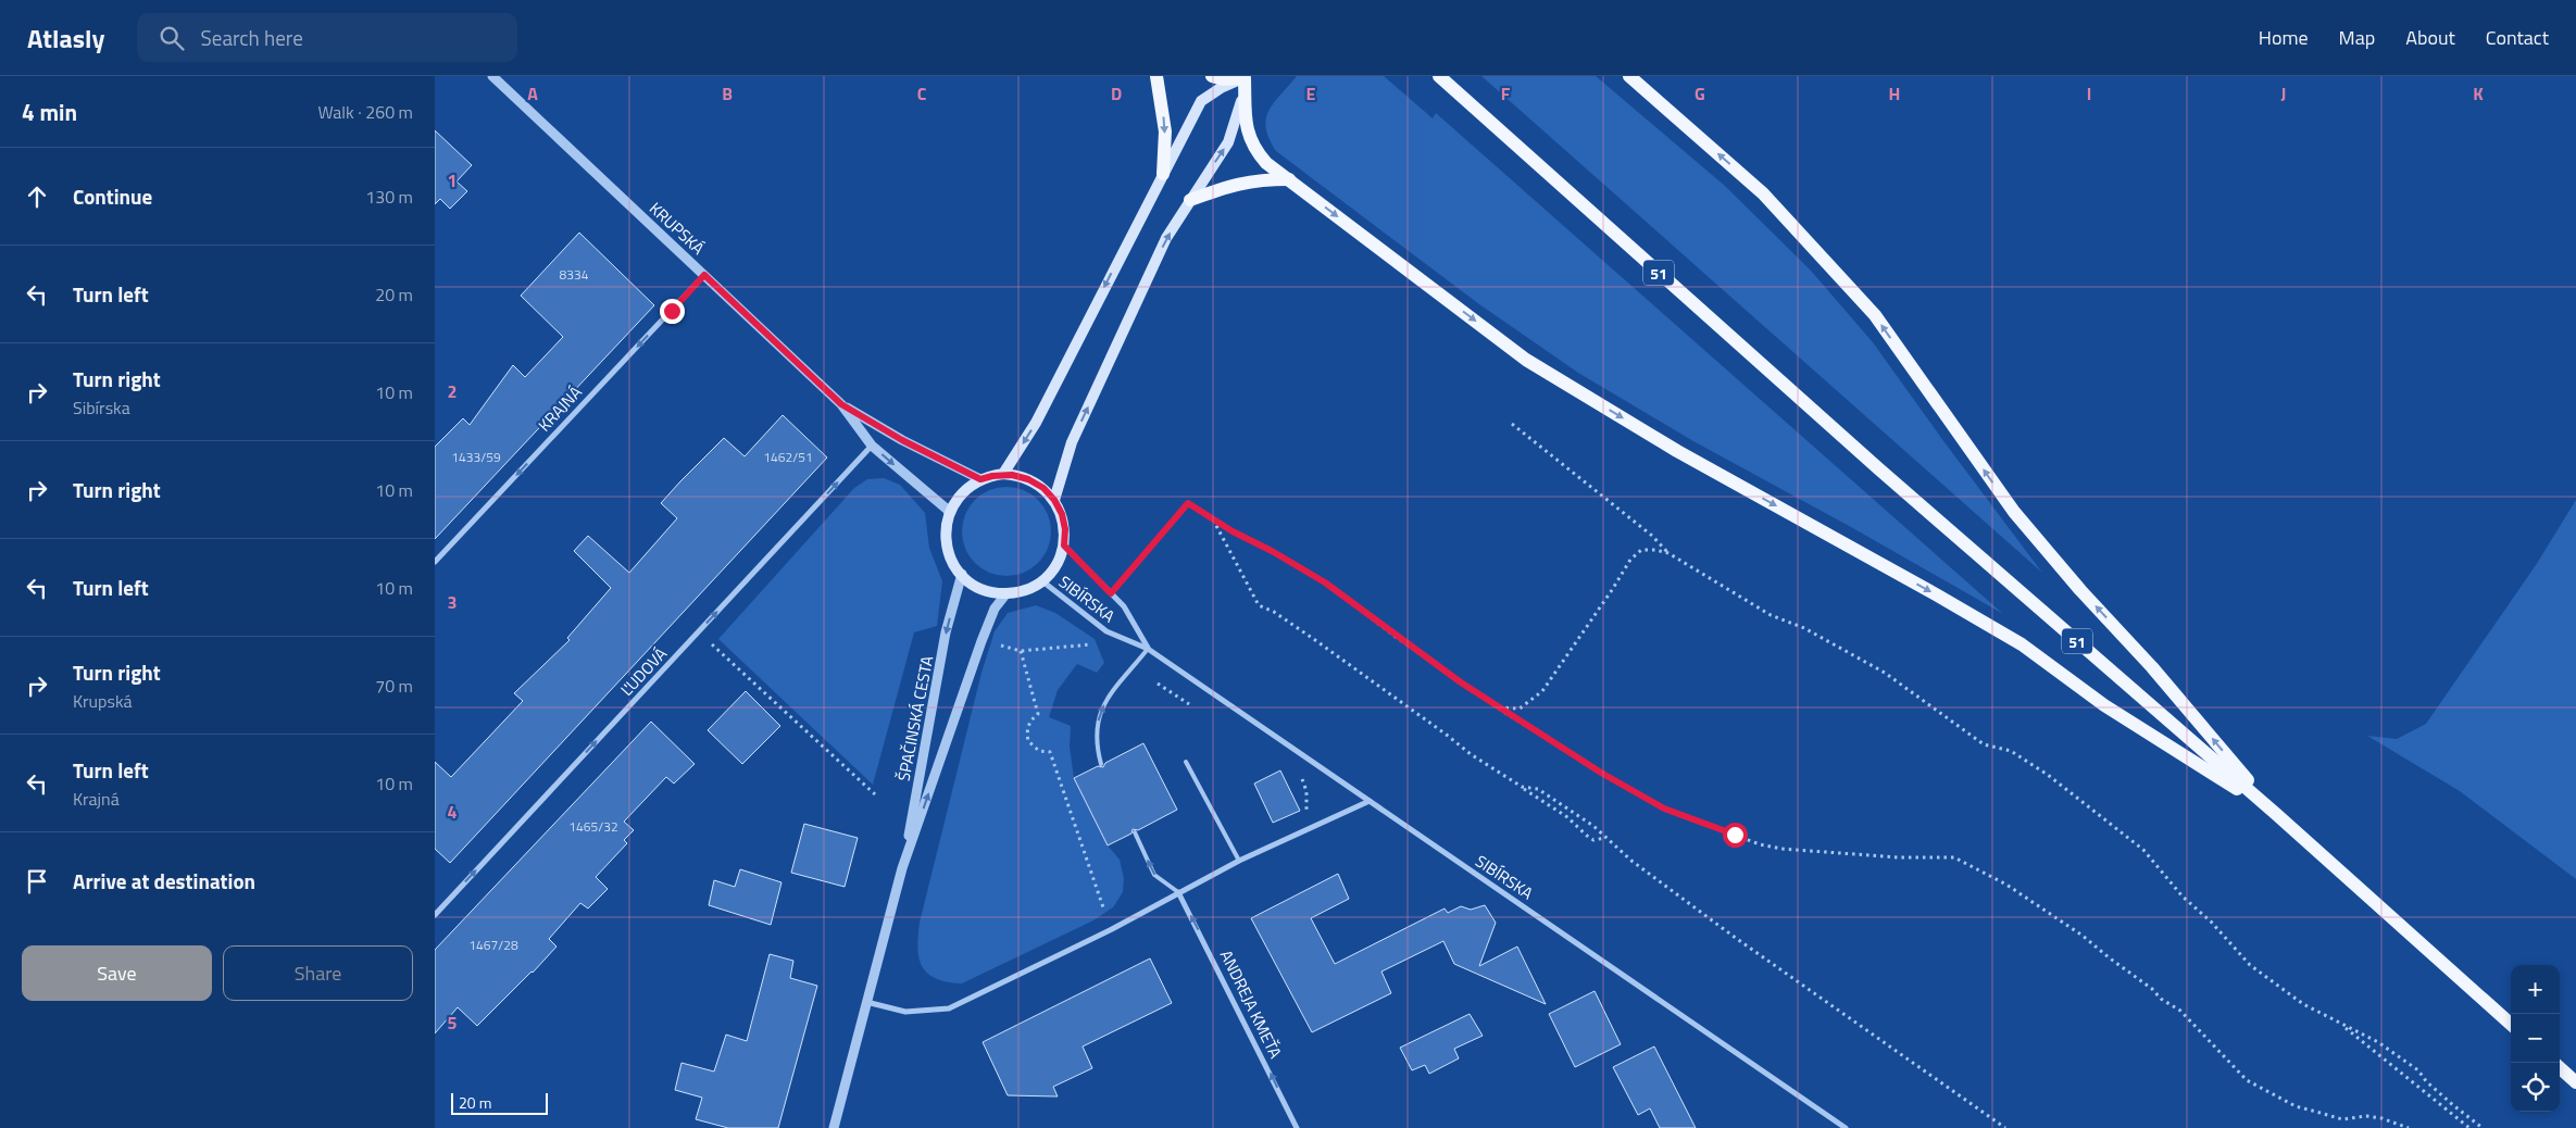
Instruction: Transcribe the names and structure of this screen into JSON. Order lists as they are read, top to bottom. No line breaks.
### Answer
{"streets":{"main road":["51"],"street":["KRUPSKÁ","KRAJNÁ","SIBÍRSKA","ĽUDOVÁ","ŠPAČINSKÁ CESTA","ANDREJA KMEŤA"]},"crossings":[["KRUPSKÁ","KRAJNÁ"],["KRUPSKÁ","SIBÍRSKA"],["KRUPSKÁ","ĽUDOVÁ"],["KRUPSKÁ","ŠPAČINSKÁ CESTA"],["SIBÍRSKA","ŠPAČINSKÁ CESTA"]],"one_way":["KRAJNÁ","ĽUDOVÁ","ANDREJA KMEŤA"],"house_numbers":["8334","1433/59","1462/51","1465/32","1467/28"],"scale_bar":"20 m","page":{"header":"Atlasly","search":"Search here","nav":["Home","Map","About","Contact"],"heading":["4 min","Walk · 260 m"],"list":[["Continue","130 m"],["Turn left","20 m"],["Turn right","Sibírska","10 m"],["Turn right","10 m"],["Turn left","10 m"],["Turn right","Krupská","70 m"],["Turn left","Krajná","10 m"],"Arrive at destination"],"buttons":["Save","Share"],"map_buttons":["+","−"],"scale":"20 m"},"grid":{"columns":["A","B","C","D","E","F","G","H","I","J","K"],"rows":["1","2","3","4","5"]}}
